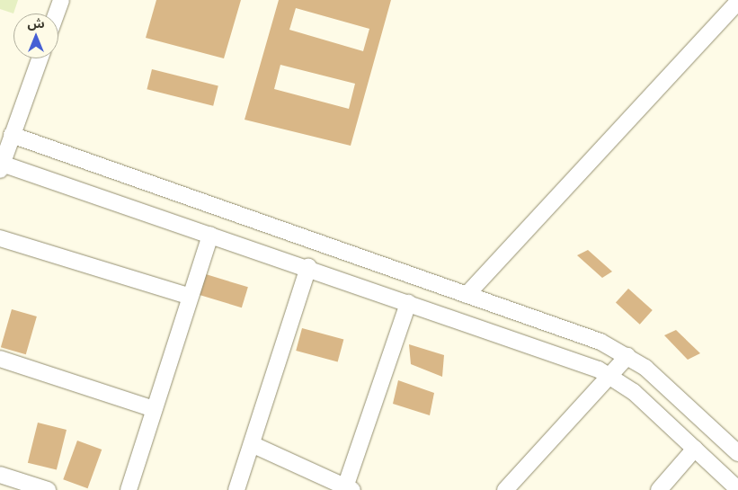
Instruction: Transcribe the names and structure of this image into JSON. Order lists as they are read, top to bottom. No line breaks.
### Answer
{"north":"top"}
